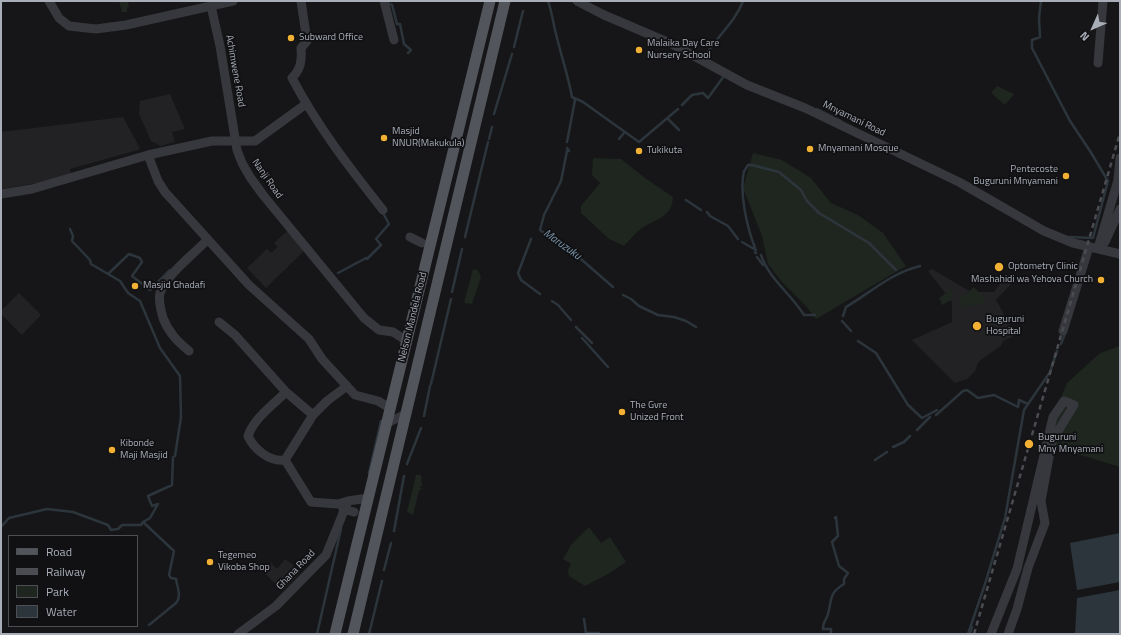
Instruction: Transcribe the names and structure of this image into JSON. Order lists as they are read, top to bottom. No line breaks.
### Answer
{"streets":{"main road":["Nelson Mandela Road"],"street":["Achimwene Road","Mnyamani Road","Nanji Road","Ghana Road"]},"crossings":[["Achimwene Road","Nanji Road"],["Nanji Road","Nelson Mandela Road"]],"water":["Maruzuku"],"places":["Subward Office","Malaika Day Care Nursery School","Masjid NNUR(Makukula)","Mnyamani Mosque","Tukikuta","Pentecoste Buguruni Mnyamani","Optometry Clinic","Mashahidi wa Yehova Church","Masjid Ghadafi","Buguruni Hospital","The Gvre Unized Front","Buguruni Mny Mnyamani","Kibonde Maji Masjid","Tegemeo Vikoba Shop"],"legend":["Road","Railway","Park","Water"],"north":"bottom left"}
